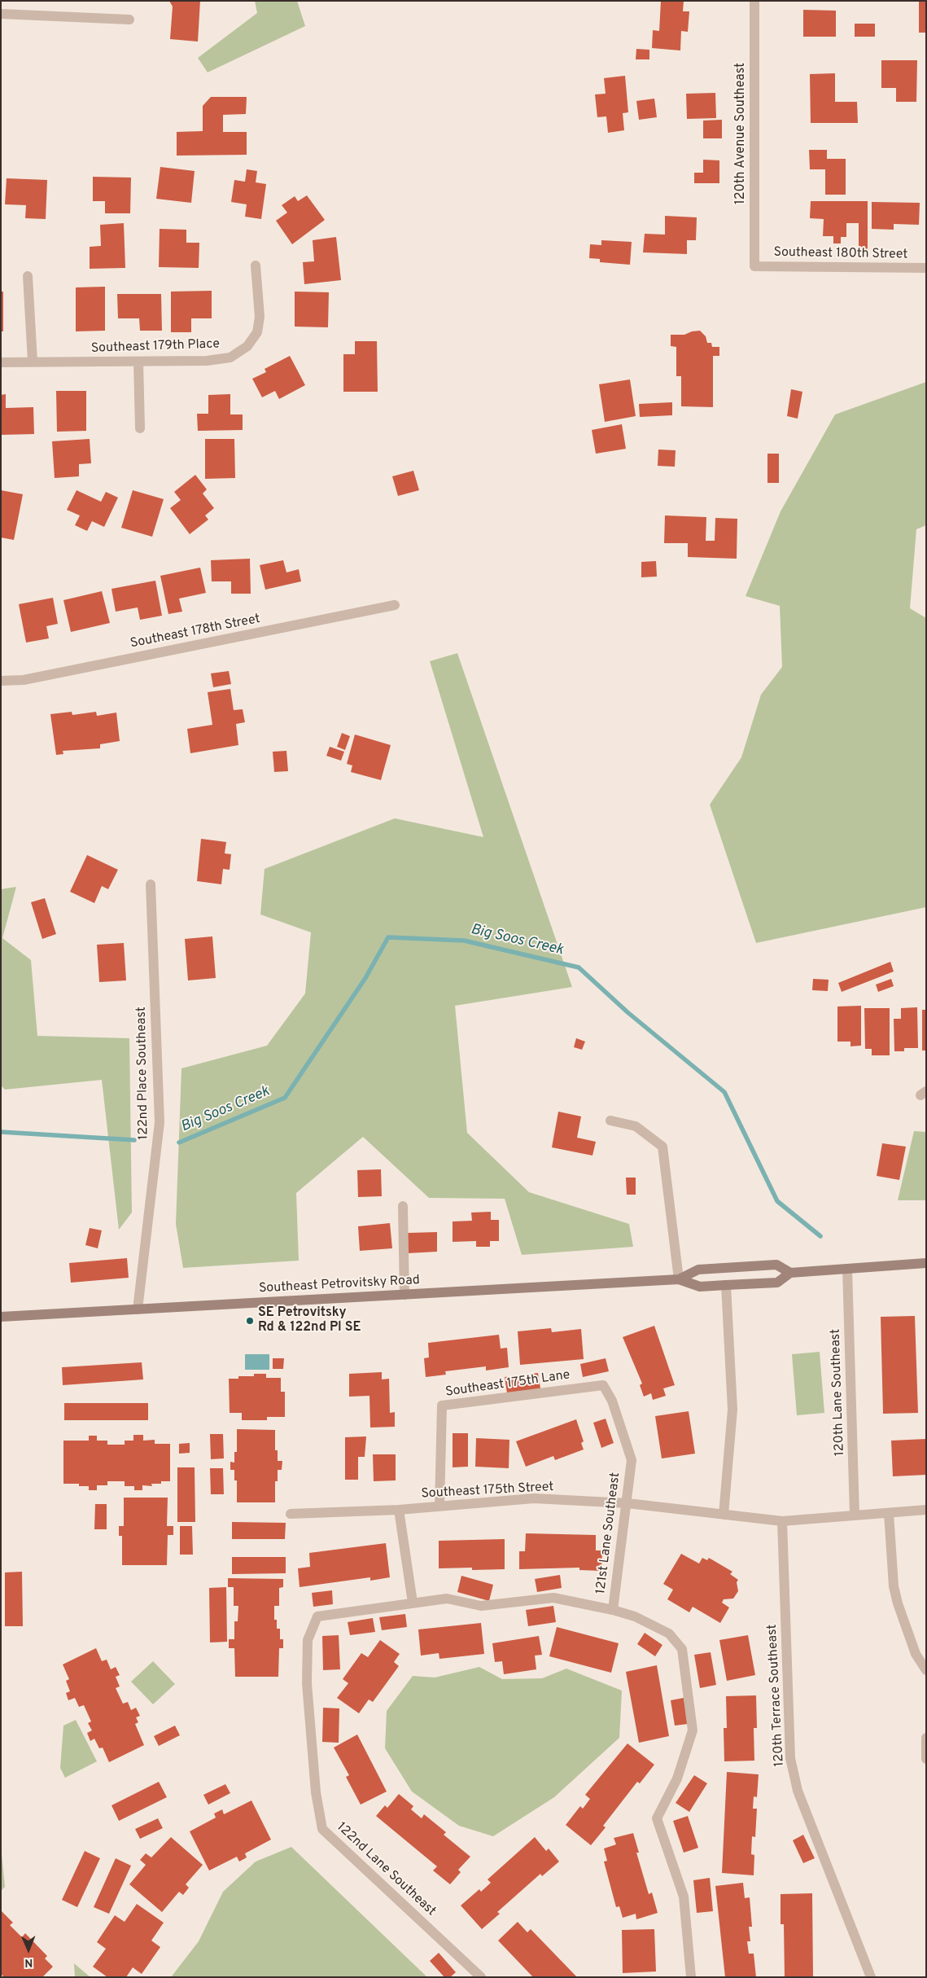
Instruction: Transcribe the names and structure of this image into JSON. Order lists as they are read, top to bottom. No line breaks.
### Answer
{"streets":{"main road":["Southeast Petrovitsky Road"],"street":["120th Avenue Southeast","Southeast 180th Street","Southeast 179th Place","Southeast 178th Street","122nd Place Southeast","Southeast 175th Lane","120th Lane Southeast","Southeast 175th Street","121st Lane Southeast","120th Terrace Southeast","122nd Lane Southeast"]},"crossings":[["120th Avenue Southeast","Southeast 180th Street"],["122nd Place Southeast","Southeast Petrovitsky Road"],["Southeast Petrovitsky Road","120th Lane Southeast"],["Southeast 175th Lane","Southeast 175th Street"],["Southeast 175th Lane","121st Lane Southeast"],["Southeast 175th Street","121st Lane Southeast"],["Southeast 175th Street","120th Terrace Southeast"]],"water":["Big Soos Creek"],"places":["SE Petrovitsky Rd & 122nd Pl SE"],"north":"bottom"}
